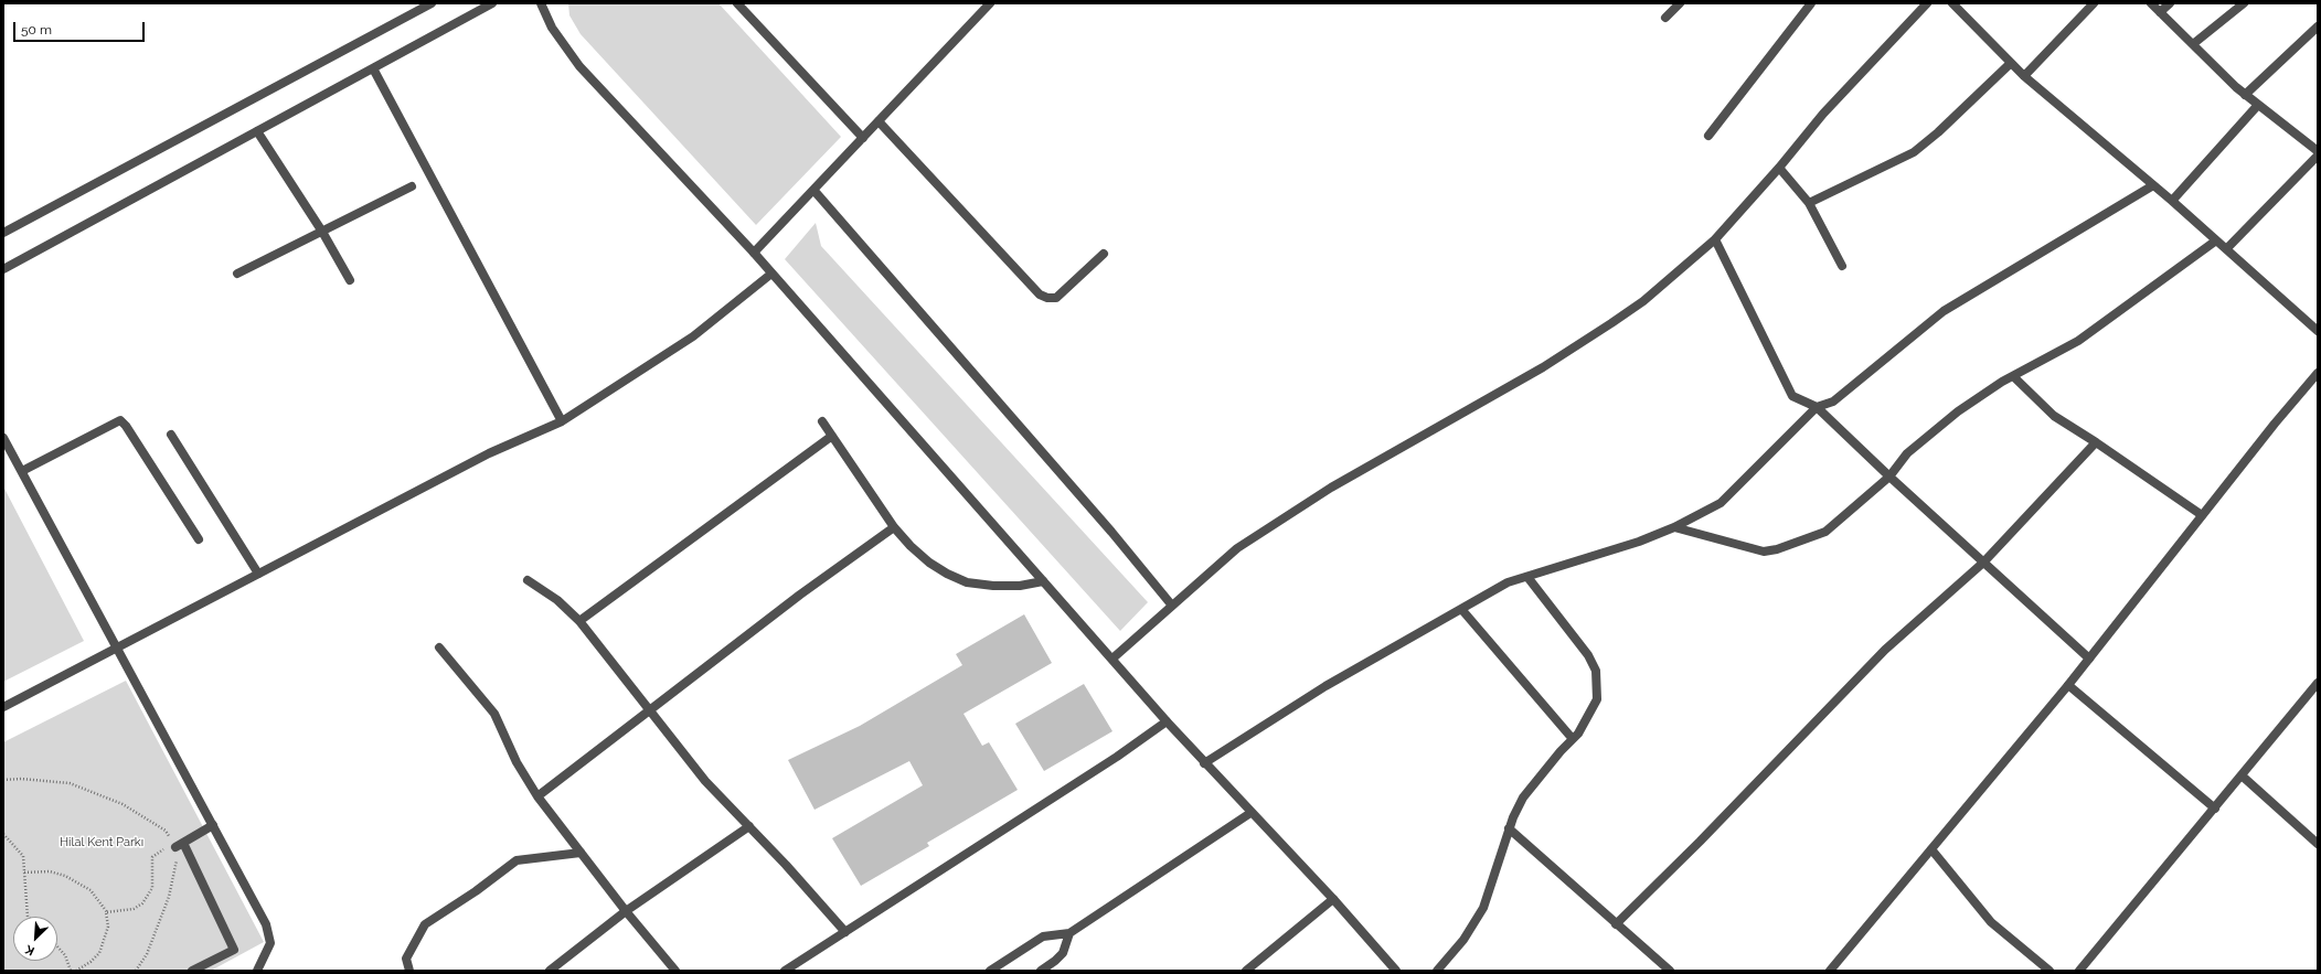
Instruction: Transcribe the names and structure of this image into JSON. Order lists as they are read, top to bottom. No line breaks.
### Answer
{"parks":["Hilal Kent Parkı"],"scale_bar":"50 m","north":"bottom left"}
